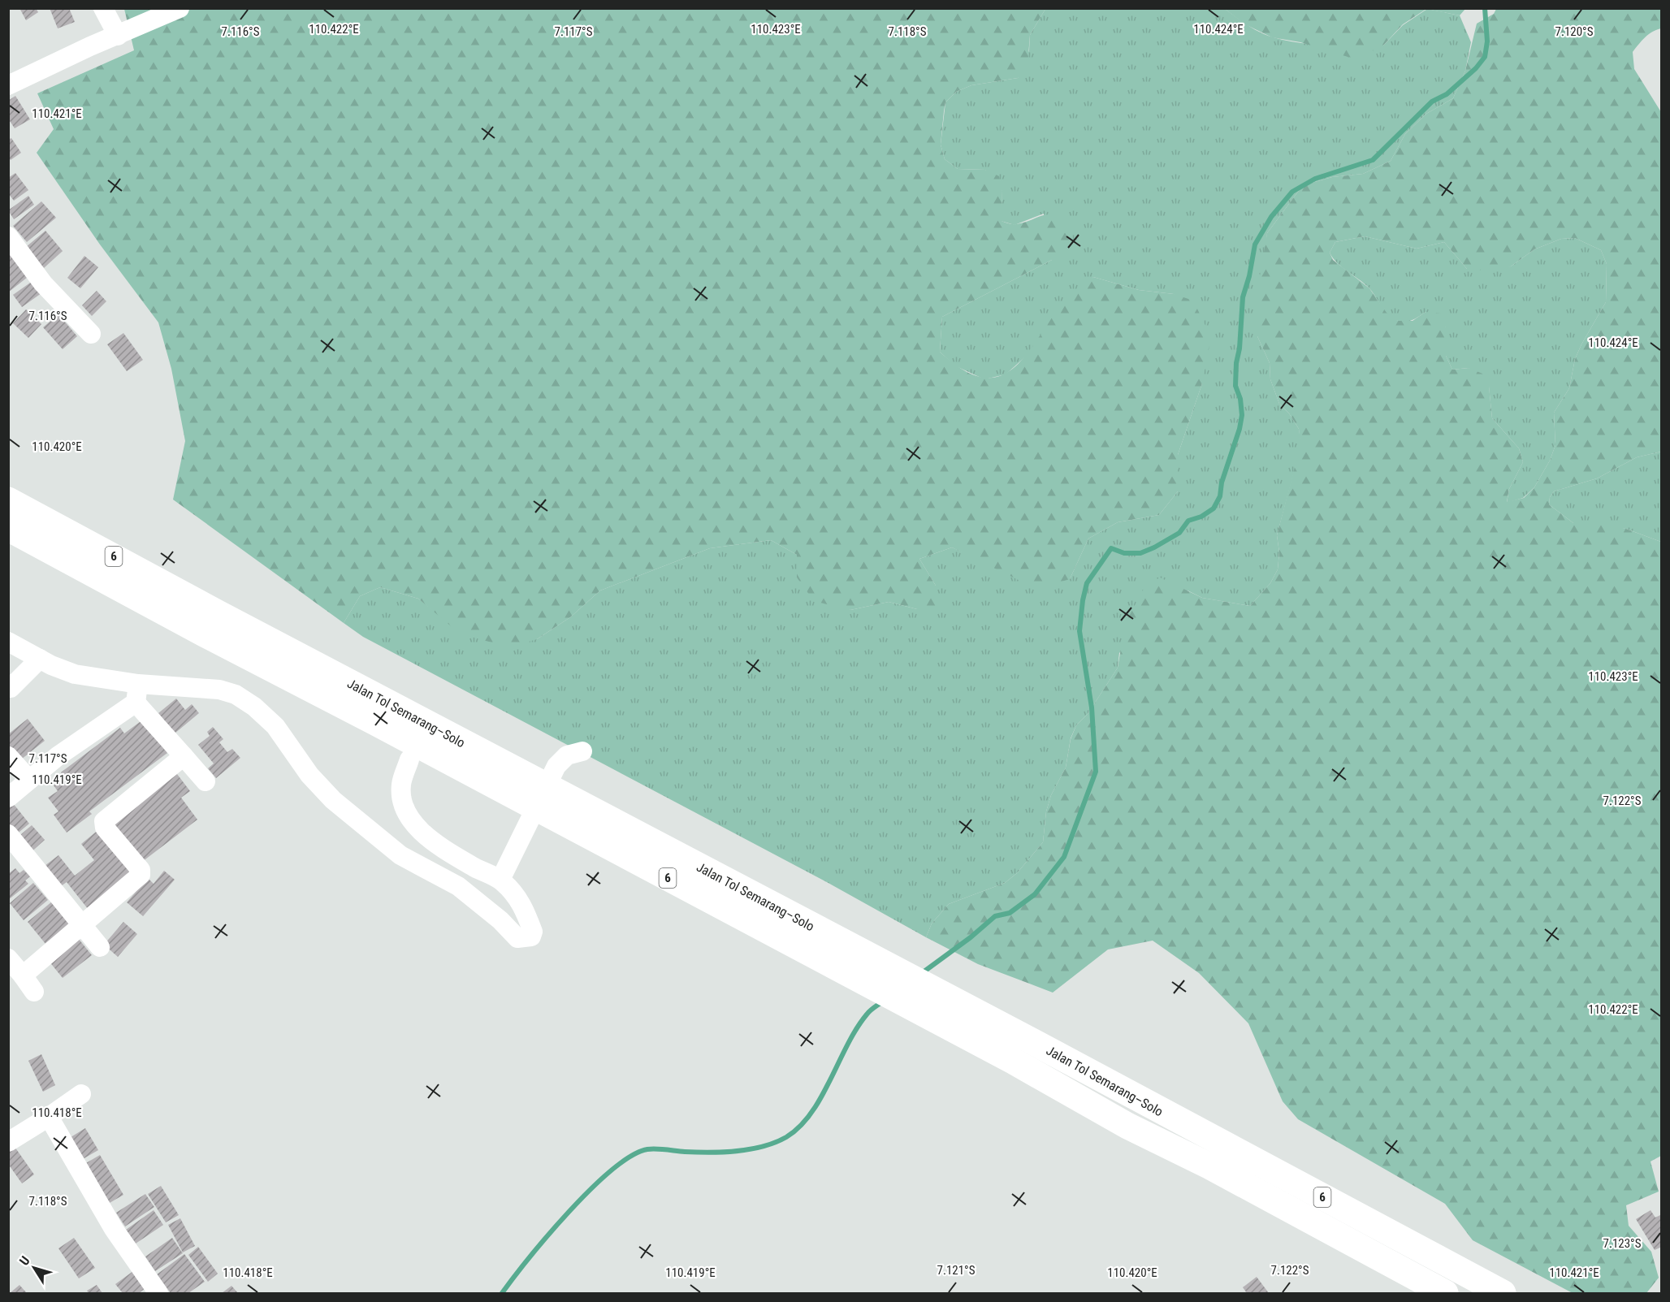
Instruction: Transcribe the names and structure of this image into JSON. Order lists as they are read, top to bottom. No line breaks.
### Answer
{"streets":{"highway":["6","Jalan Tol Semarang–Solo"]},"north":"top left","coordinates":["110.422°E","110.423°E","110.424°E","7.118°S","7.116°S","7.117°S","7.120°S","110.421°E","110.420°E","110.419°E","7.122°S","110.418°E","7.123°S","7.121°S"]}
